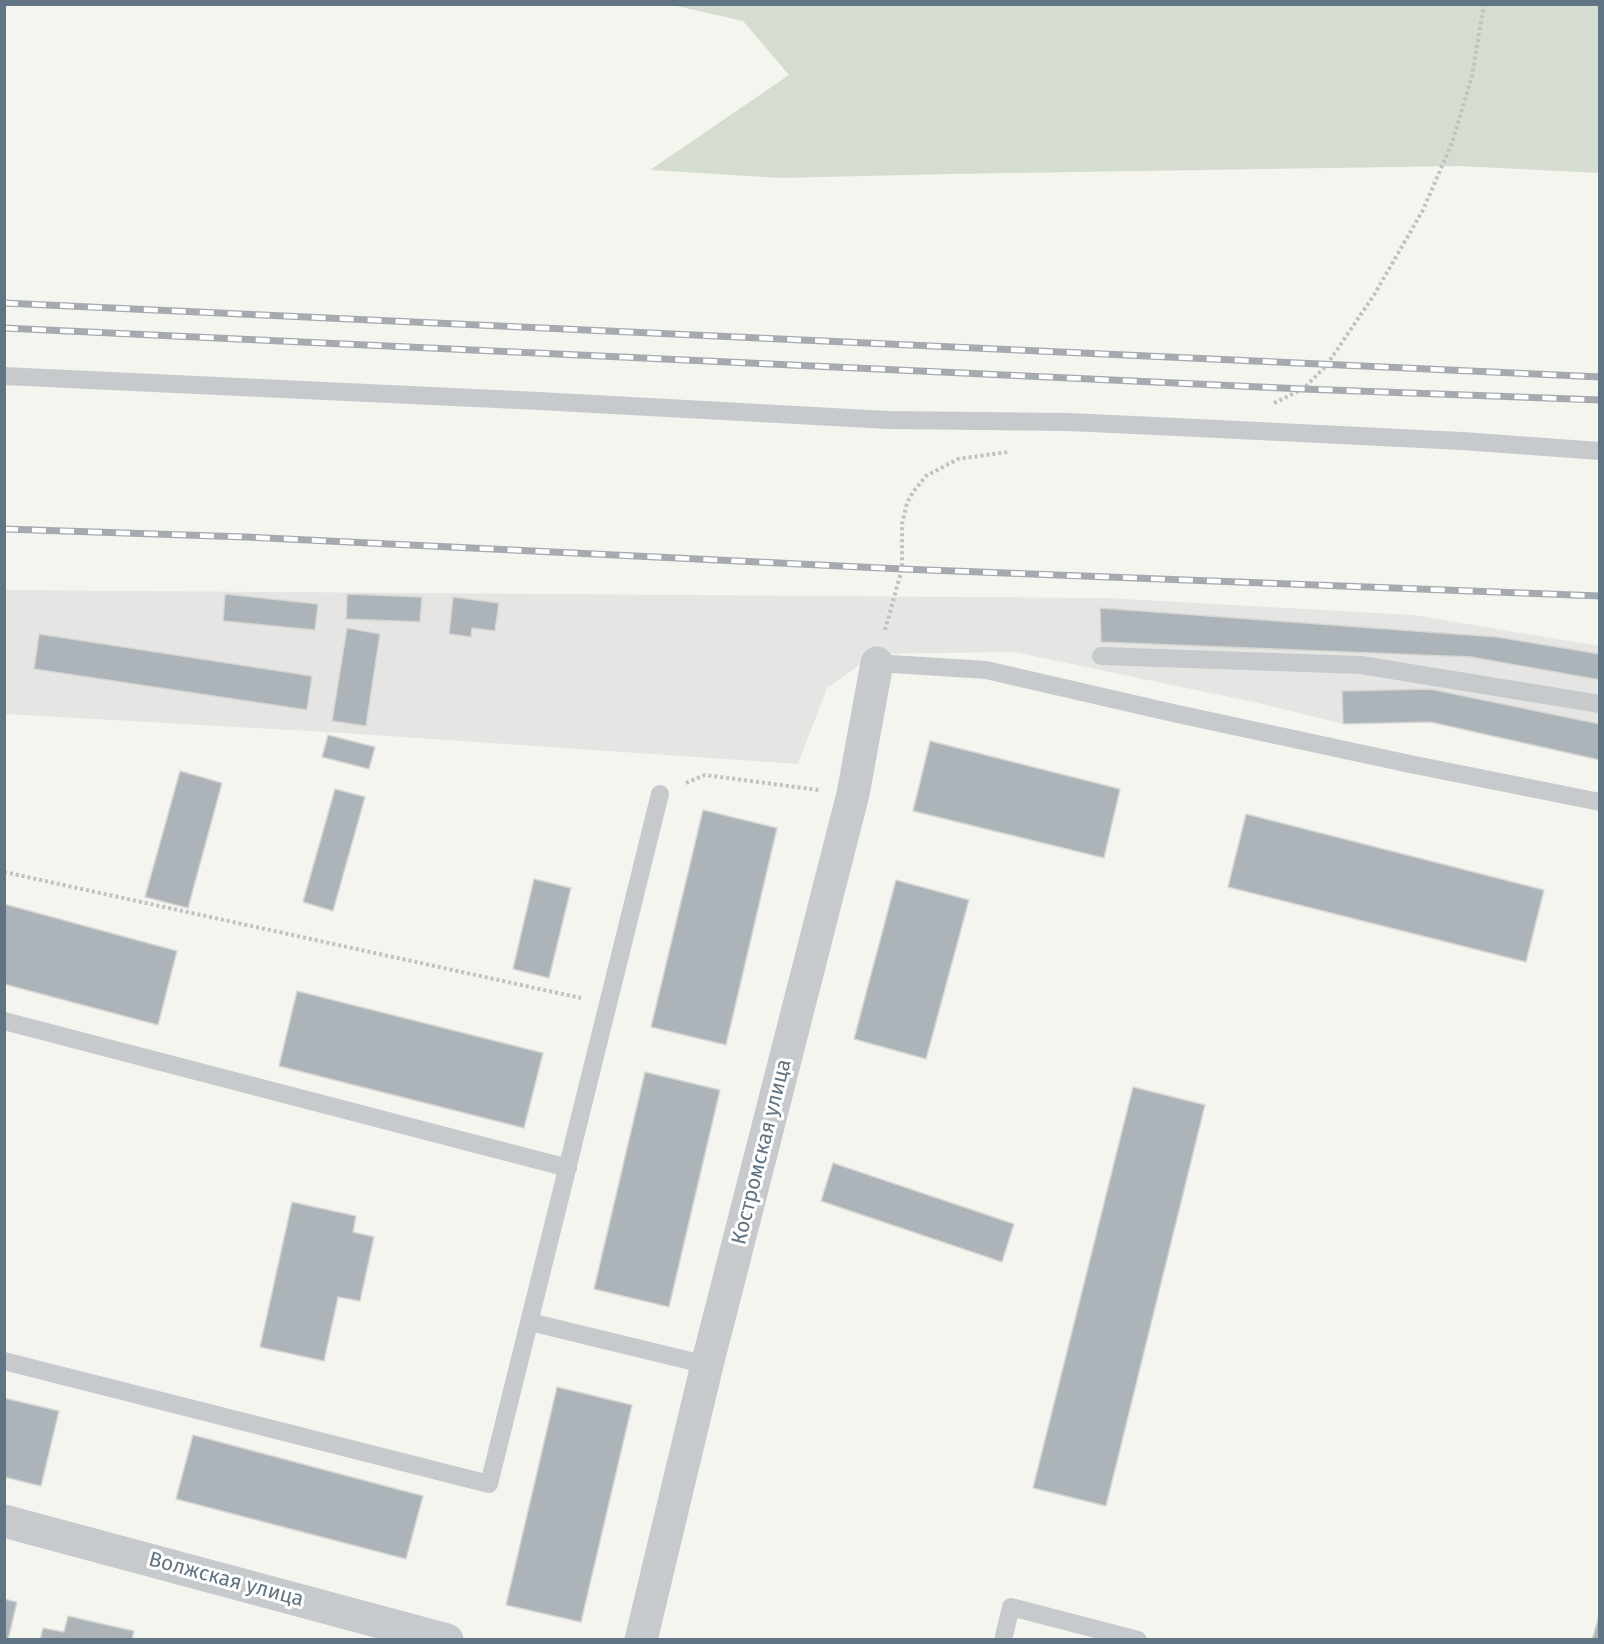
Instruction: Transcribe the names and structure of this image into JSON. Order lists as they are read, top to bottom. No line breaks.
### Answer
{"streets":{"street":["Костромская улица","Волжская улица"]}}
